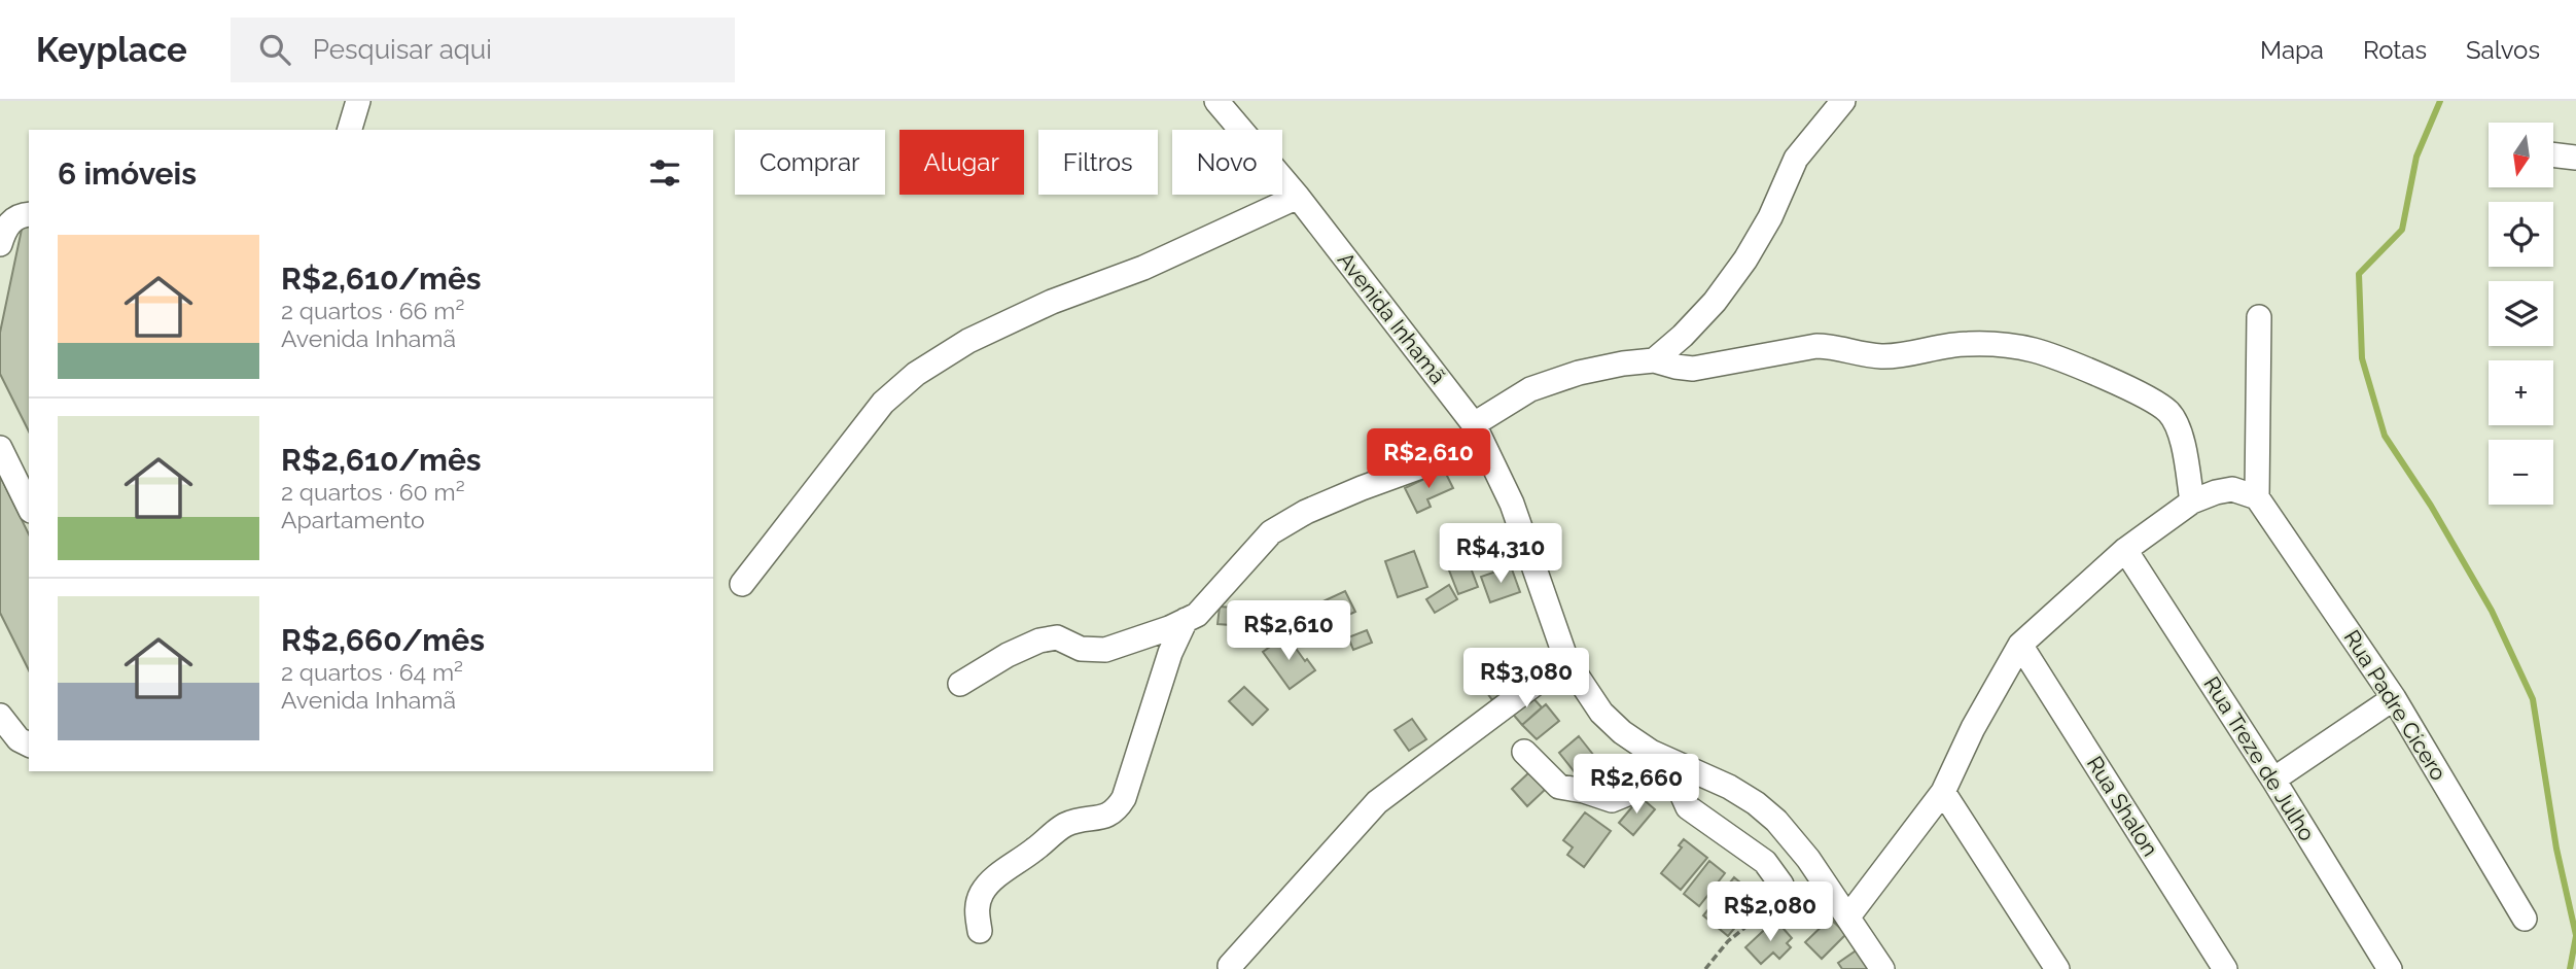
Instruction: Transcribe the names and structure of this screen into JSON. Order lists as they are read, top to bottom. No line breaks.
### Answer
{"streets":{"street":["Avenida Inhamã","Rua Padre Cícero","Rua Treze de Julho","Rua Shalon"]},"north":"bottom","page":{"header":"Keyplace","search":"Pesquisar aqui","nav":["Mapa","Rotas","Salvos"],"map_buttons":["+","−"],"chip":["Comprar","Alugar","Filtros","Novo"],"heading":"6 imóveis","list":[{"name":"R$2,610/mês","note":"2 quartos · 66 m² · Avenida Inhamã"},{"name":"R$2,610/mês","note":"2 quartos · 60 m² · Apartamento"},{"name":"R$2,660/mês","note":"2 quartos · 64 m² · Avenida Inhamã"}],"price":["R$2,610","R$4,310","R$2,610","R$3,080","R$2,660","R$2,080"]}}
